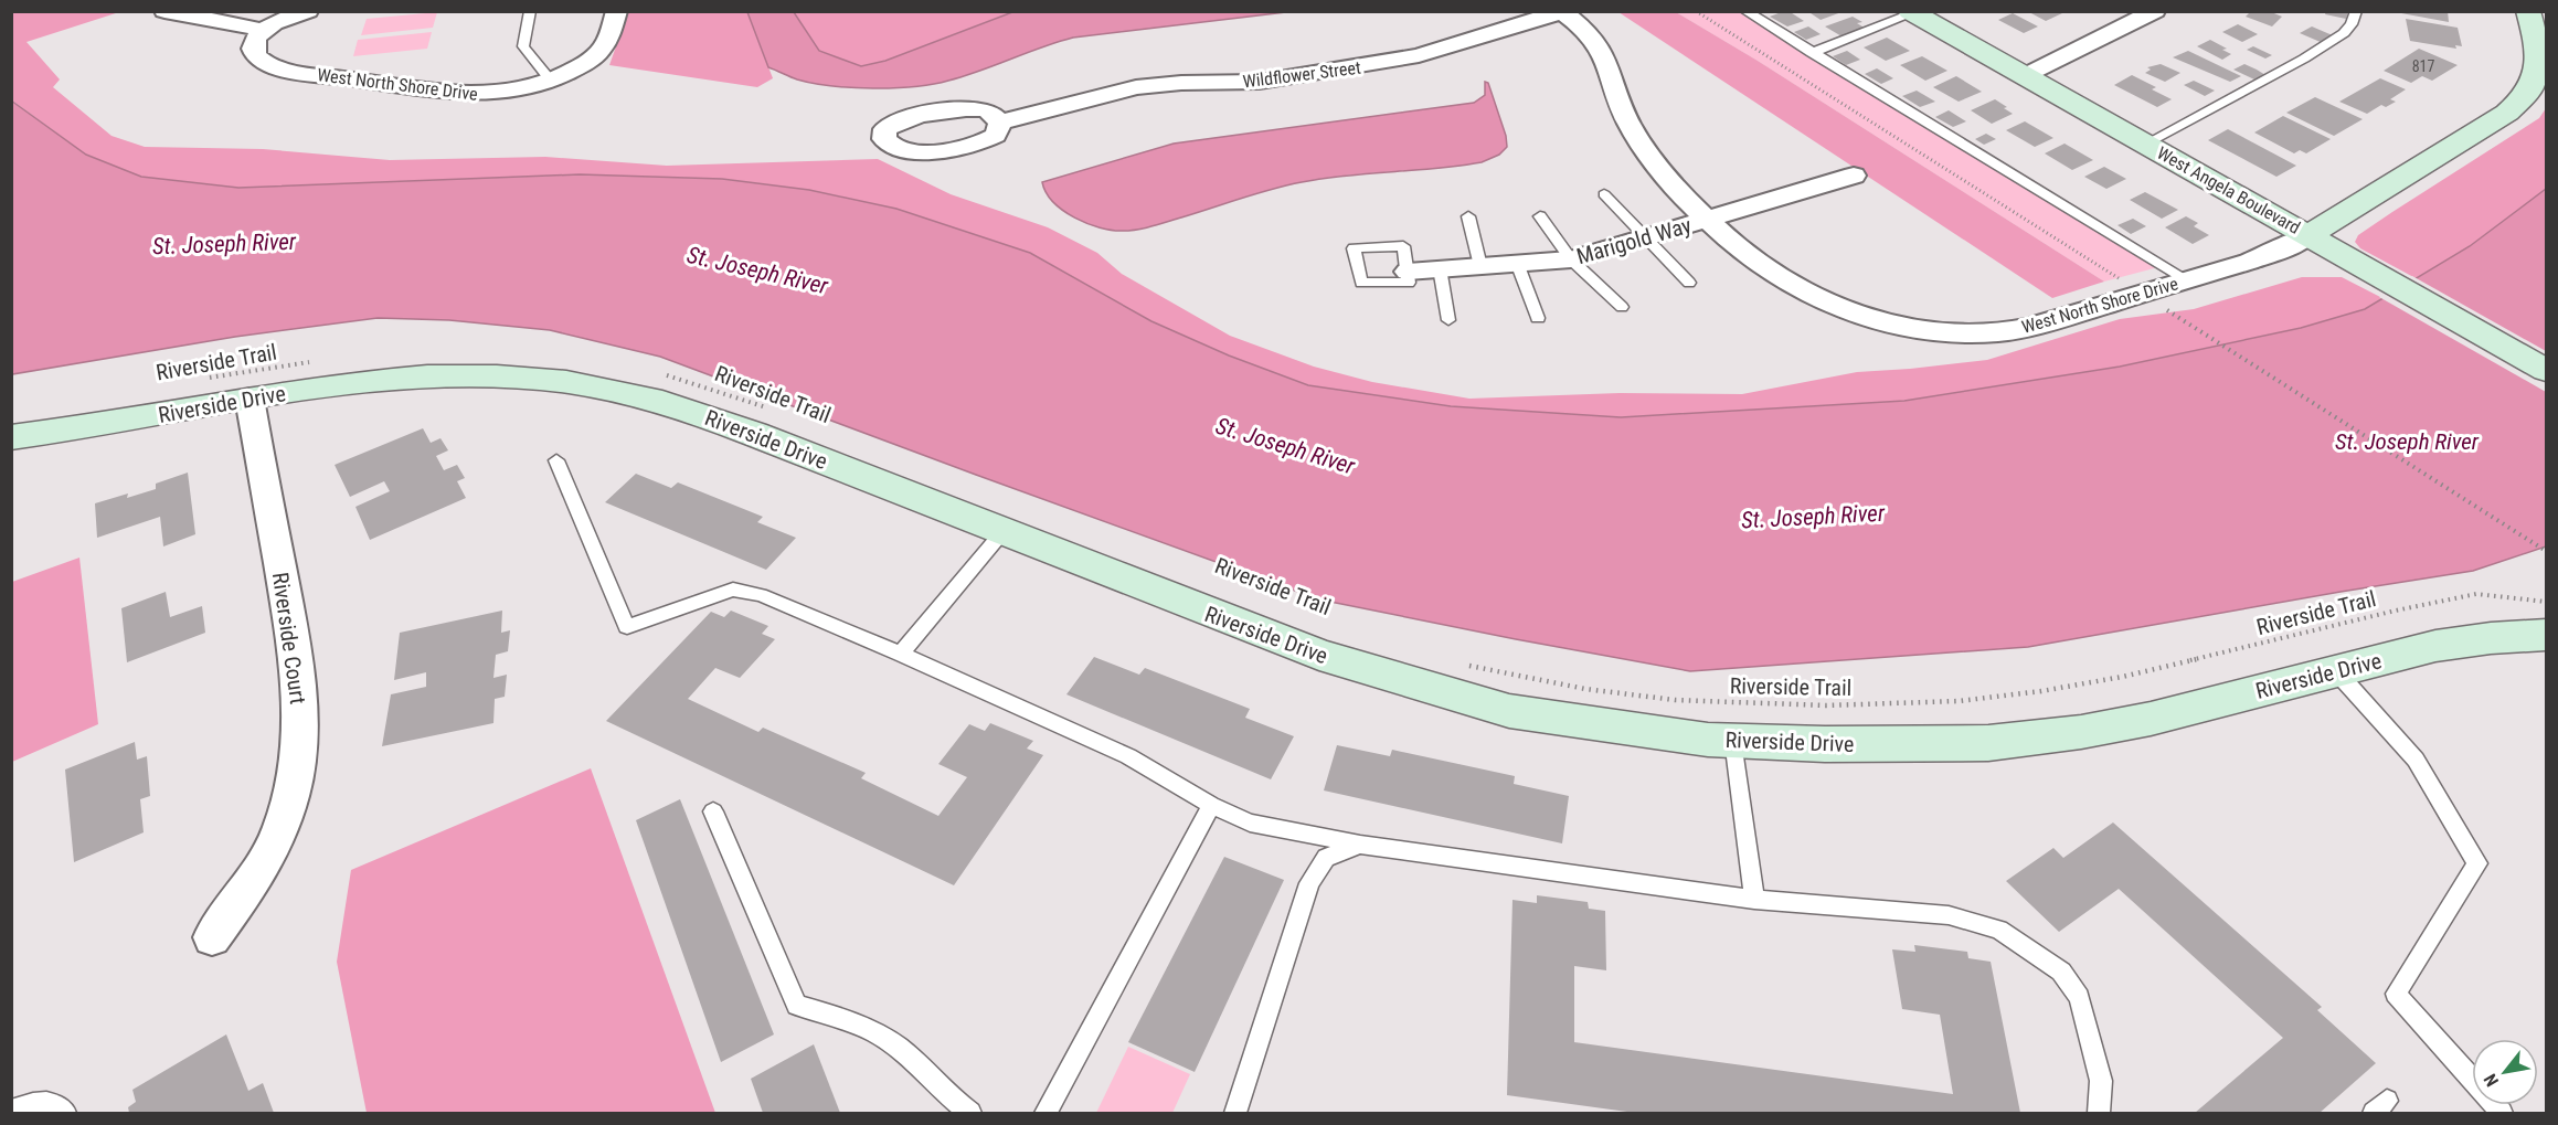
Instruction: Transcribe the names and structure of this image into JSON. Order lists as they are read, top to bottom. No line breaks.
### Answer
{"streets":{"street":["Wildflower Street","West North Shore Drive","West Angela Boulevard","Marigold Way","Riverside Drive","Riverside Court"],"path":["Riverside Trail"]},"crossings":[["Wildflower Street","West North Shore Drive"],["West North Shore Drive","West Angela Boulevard"],["West North Shore Drive","Marigold Way"],["Riverside Drive","Riverside Court"]],"water":["St. Joseph River"],"house_numbers":["817"],"north":"bottom left"}
